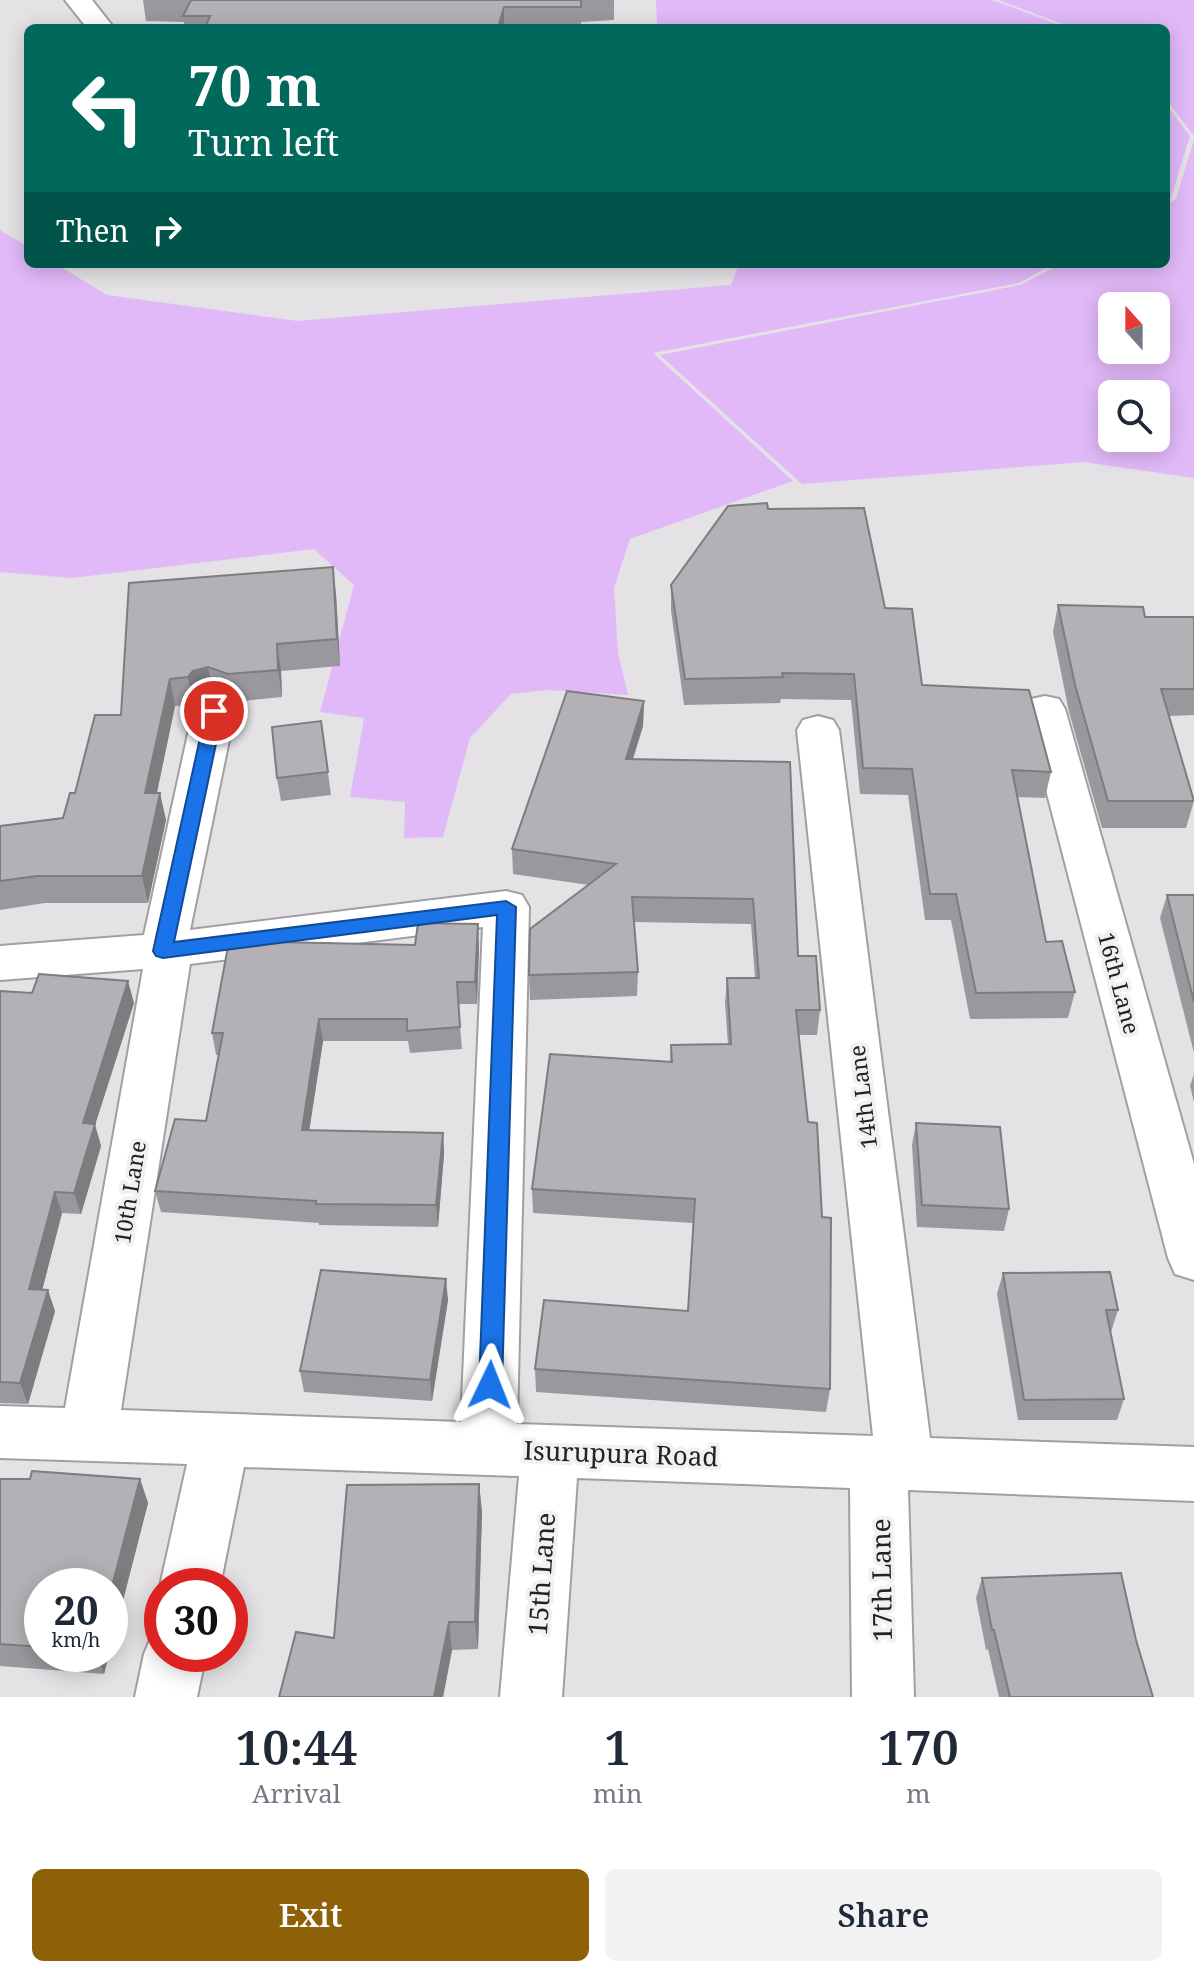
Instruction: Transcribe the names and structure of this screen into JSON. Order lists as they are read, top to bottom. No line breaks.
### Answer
{"streets":{"street":["16th Lane","14th Lane","10th Lane","Isurupura Road","15th Lane","17th Lane"]},"crossings":[["14th Lane","Isurupura Road"],["14th Lane","17th Lane"],["10th Lane","Isurupura Road"],["Isurupura Road","15th Lane"],["Isurupura Road","17th Lane"]],"north":"top","page":{"turn":["70 m","Turn left"],"then":"Then","speed":"20 km/h","limit":"30","eta":["10:44","Arrival","1","min","170","m"],"buttons":["Exit","Share"]}}
